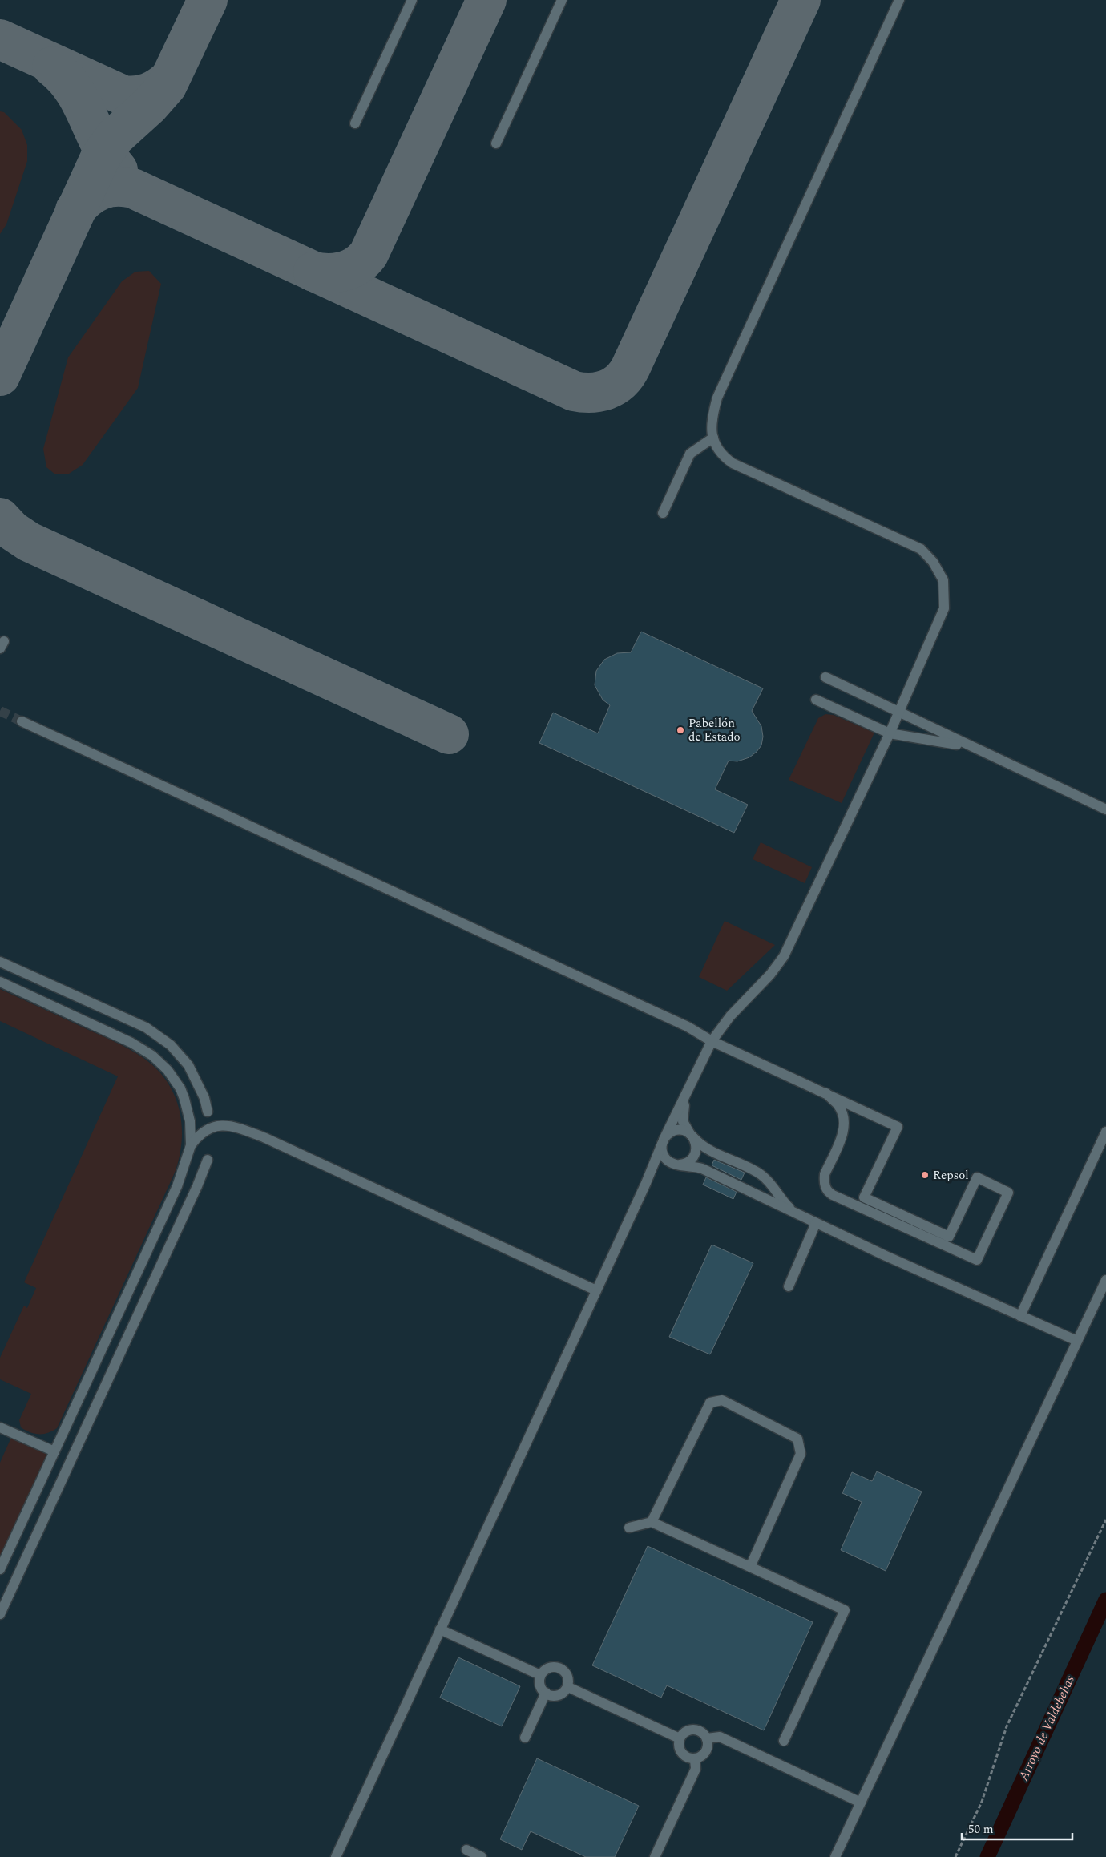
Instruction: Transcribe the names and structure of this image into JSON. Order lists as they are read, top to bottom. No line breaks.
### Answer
{"water":["Arroyo de Valdebebas"],"places":["Pabellón de Estado","Repsol"],"scale_bar":"50 m"}
